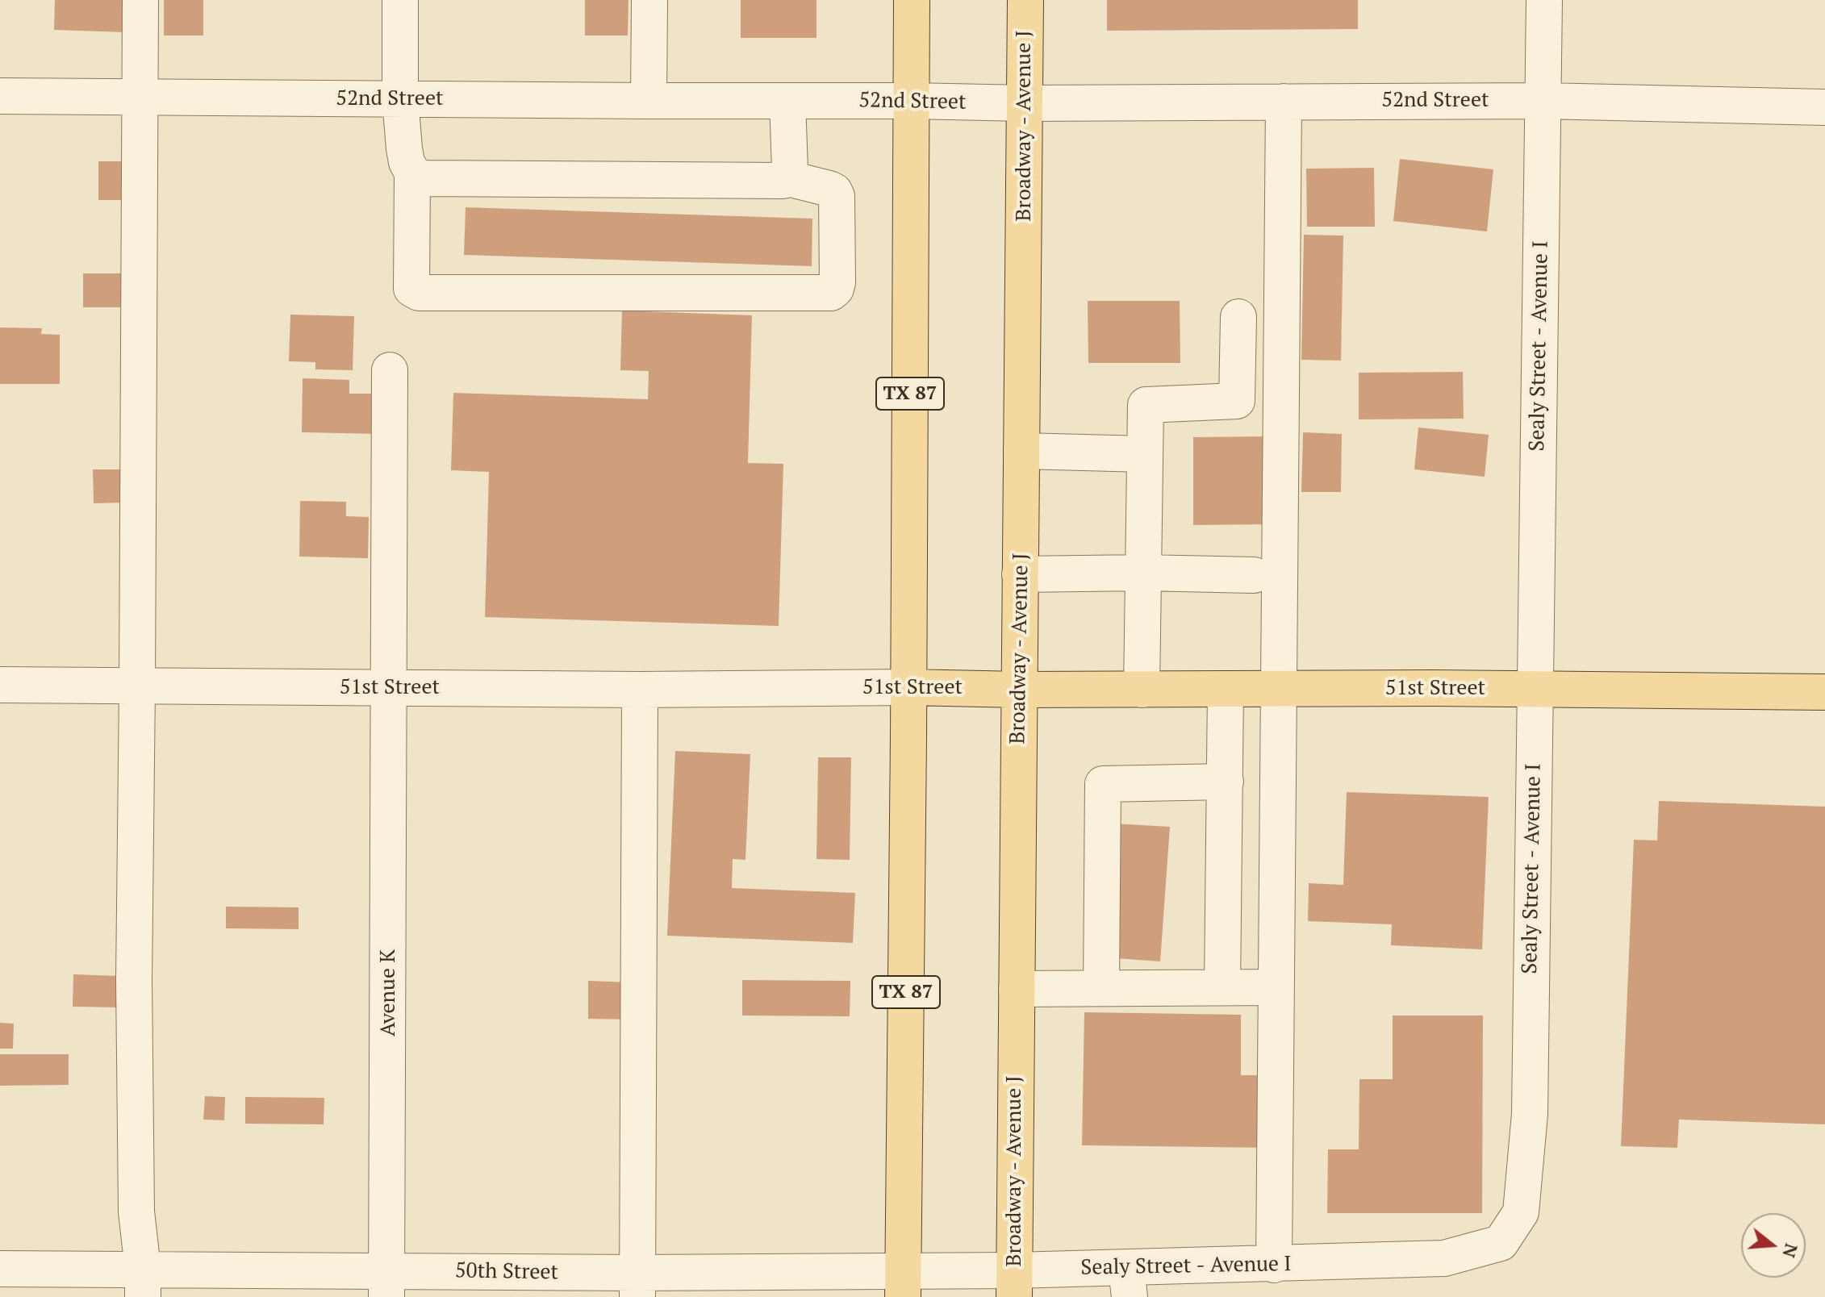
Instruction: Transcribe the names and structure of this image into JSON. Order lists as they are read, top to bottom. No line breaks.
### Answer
{"streets":{"main road":["Broadway - Avenue J","TX 87","51st Street"],"street":["52nd Street","Sealy Street - Avenue I","Avenue K","50th Street"]},"crossings":[["52nd Street","Broadway - Avenue J"],["52nd Street","Sealy Street - Avenue I"],["52nd Street","TX 87"],["Broadway - Avenue J","Sealy Street - Avenue I"],["Broadway - Avenue J","51st Street"],["Broadway - Avenue J","50th Street"],["Sealy Street - Avenue I","51st Street"],["Sealy Street - Avenue I","50th Street"],["TX 87","51st Street"],["TX 87","50th Street"],["51st Street","Avenue K"],["Avenue K","50th Street"]],"north":"right"}
